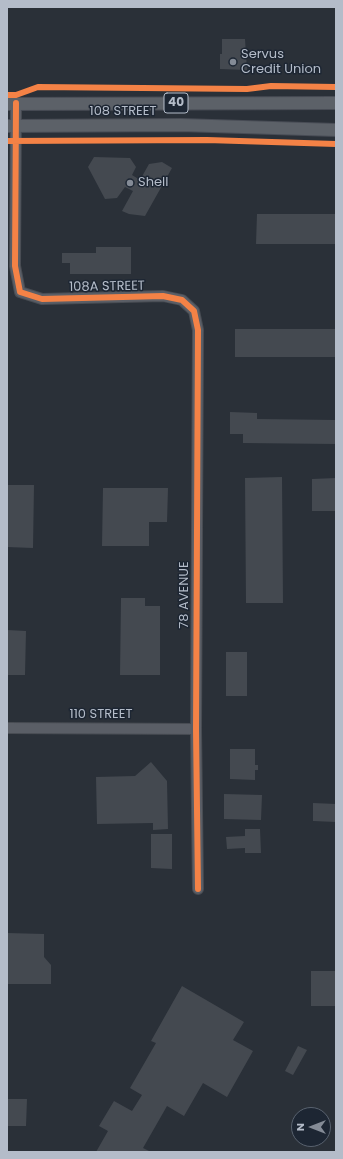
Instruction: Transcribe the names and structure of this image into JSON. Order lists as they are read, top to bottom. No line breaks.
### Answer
{"streets":{"main road":["40","108 STREET"],"street":["108A STREET","78 AVENUE","110 STREET"]},"crossings":[["108 STREET","108A STREET"],["108A STREET","78 AVENUE"],["78 AVENUE","110 STREET"]],"places":["Servus Credit Union","Shell"],"north":"left"}
